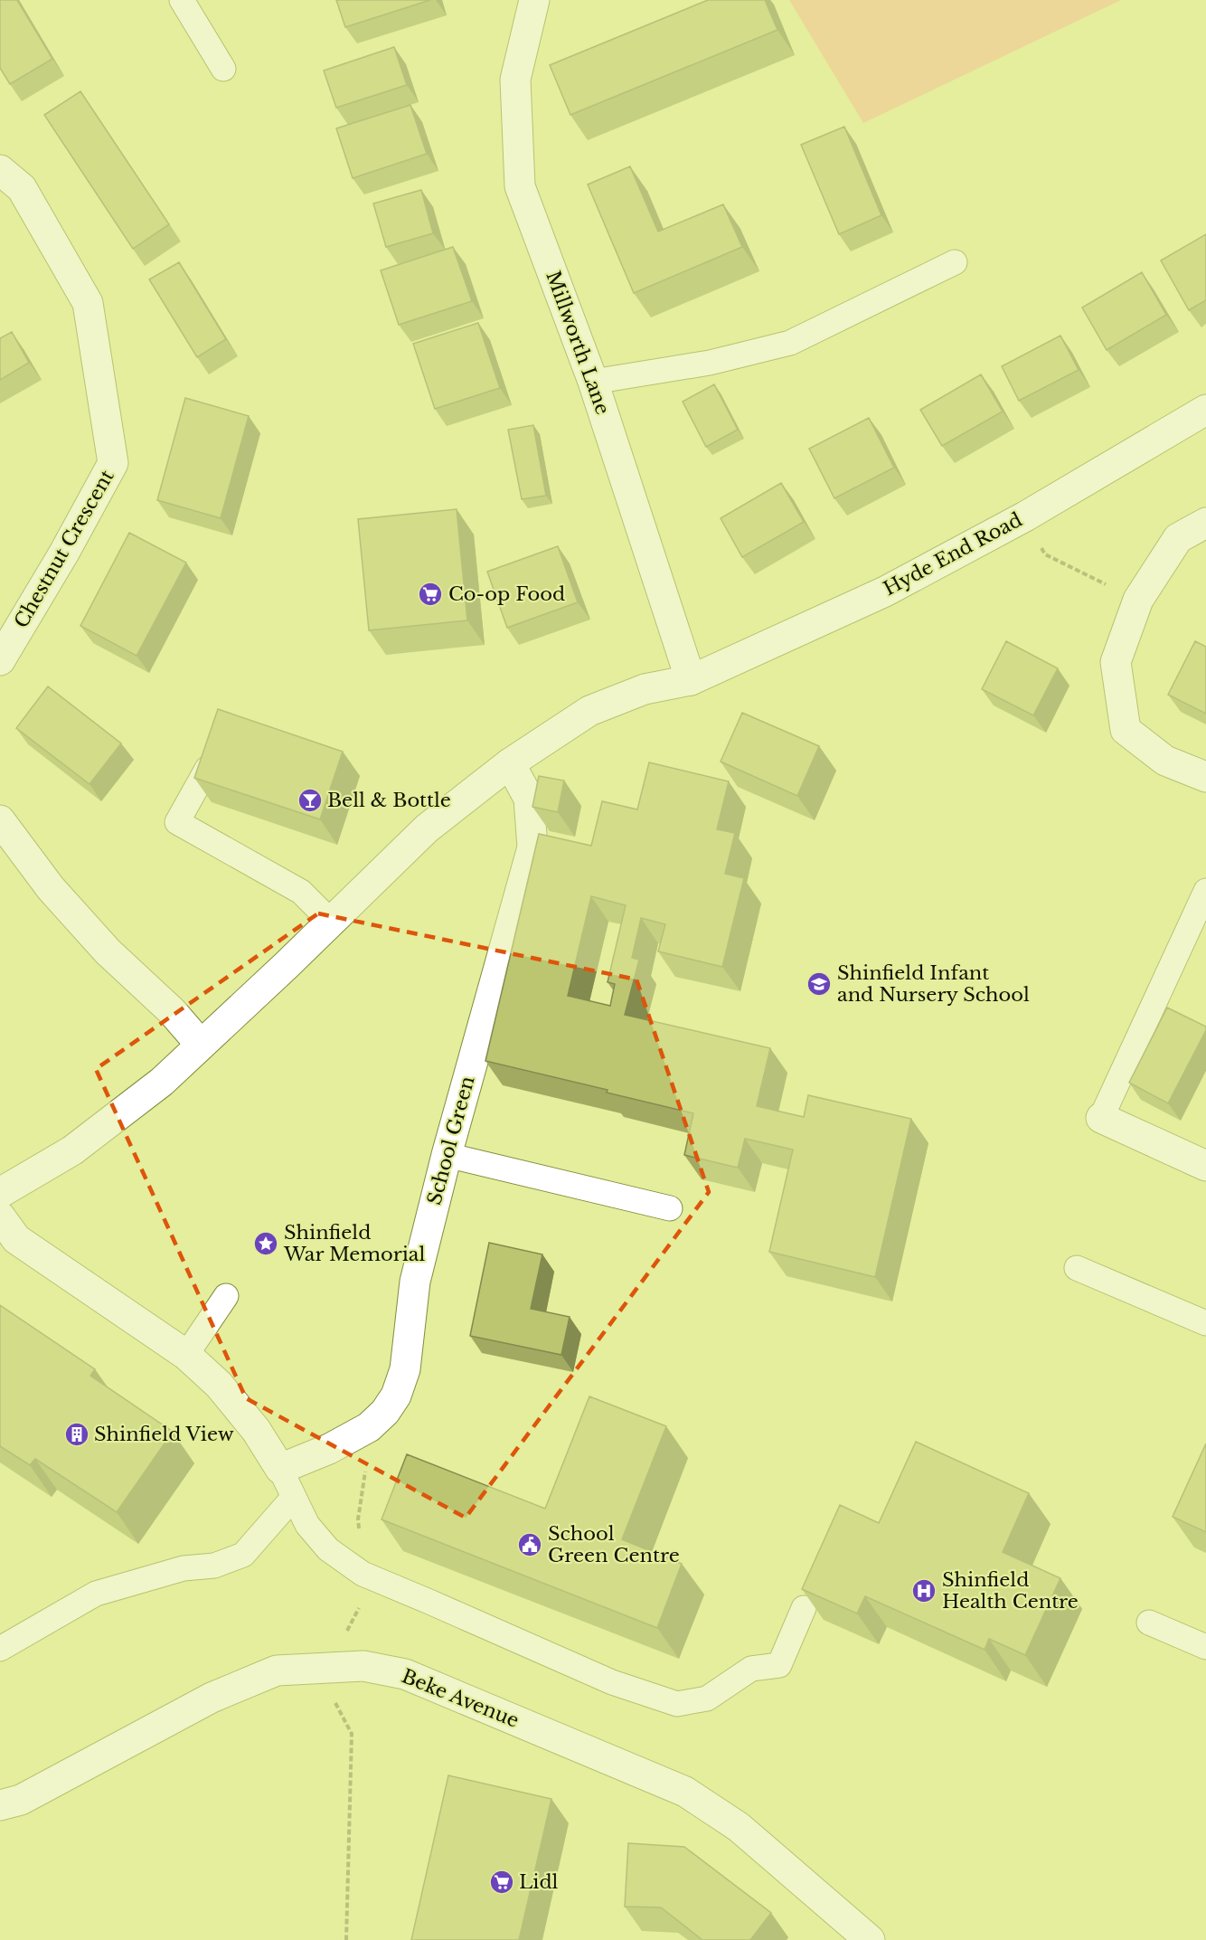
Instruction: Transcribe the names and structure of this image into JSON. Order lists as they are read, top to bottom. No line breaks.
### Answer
{"streets":{"street":["Millworth Lane","Chestnut Crescent","Hyde End Road","School Green","Beke Avenue"]},"crossings":[["Millworth Lane","Hyde End Road"]],"places":{"supermarket":["Co-op Food","Lidl"],"bar":["Bell & Bottle"],"school or university":["Shinfield Infant and Nursery School"],"place":["Shinfield War Memorial"],"building":["Shinfield View"],"public building":["School Green Centre"],"hospital":["Shinfield Health Centre"]}}
